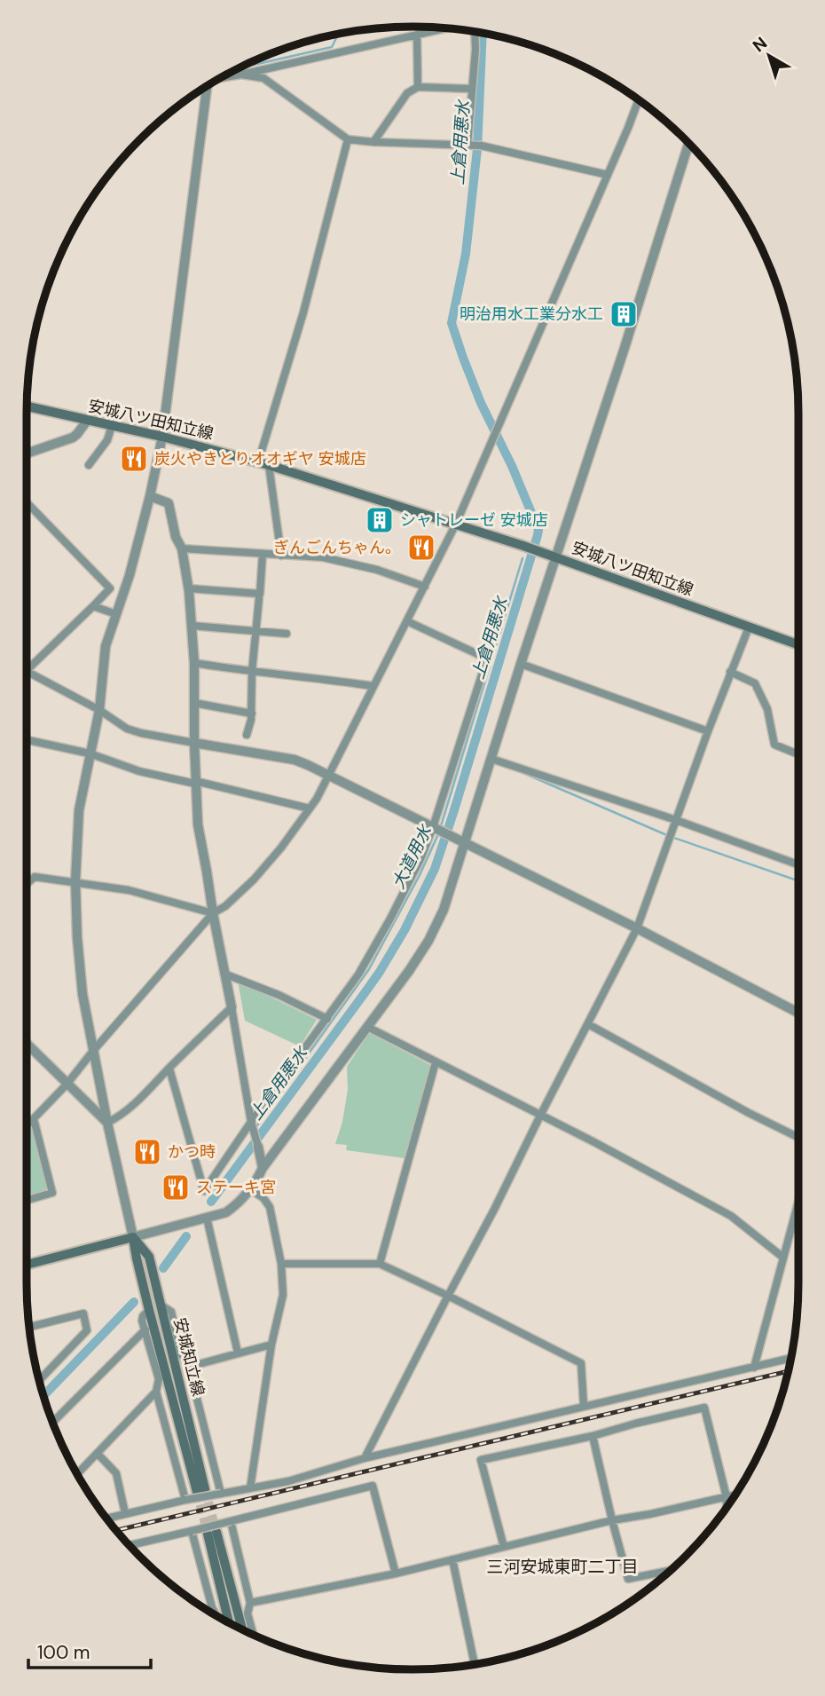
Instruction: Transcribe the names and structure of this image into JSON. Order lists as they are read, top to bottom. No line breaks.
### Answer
{"streets":{"main road":["安城八ツ田知立線","安城知立線"]},"districts":["三河安城東町二丁目"],"water":["上倉用悪水","大道用水"],"places":{"building":["明治用水工業分水工","シャトレーゼ 安城店"],"restaurant":["炭火やきとりオオギヤ 安城店","ぎんごんちゃん。","かつ時","ステーキ宮"]},"scale_bar":"100 m","north":"top left"}
